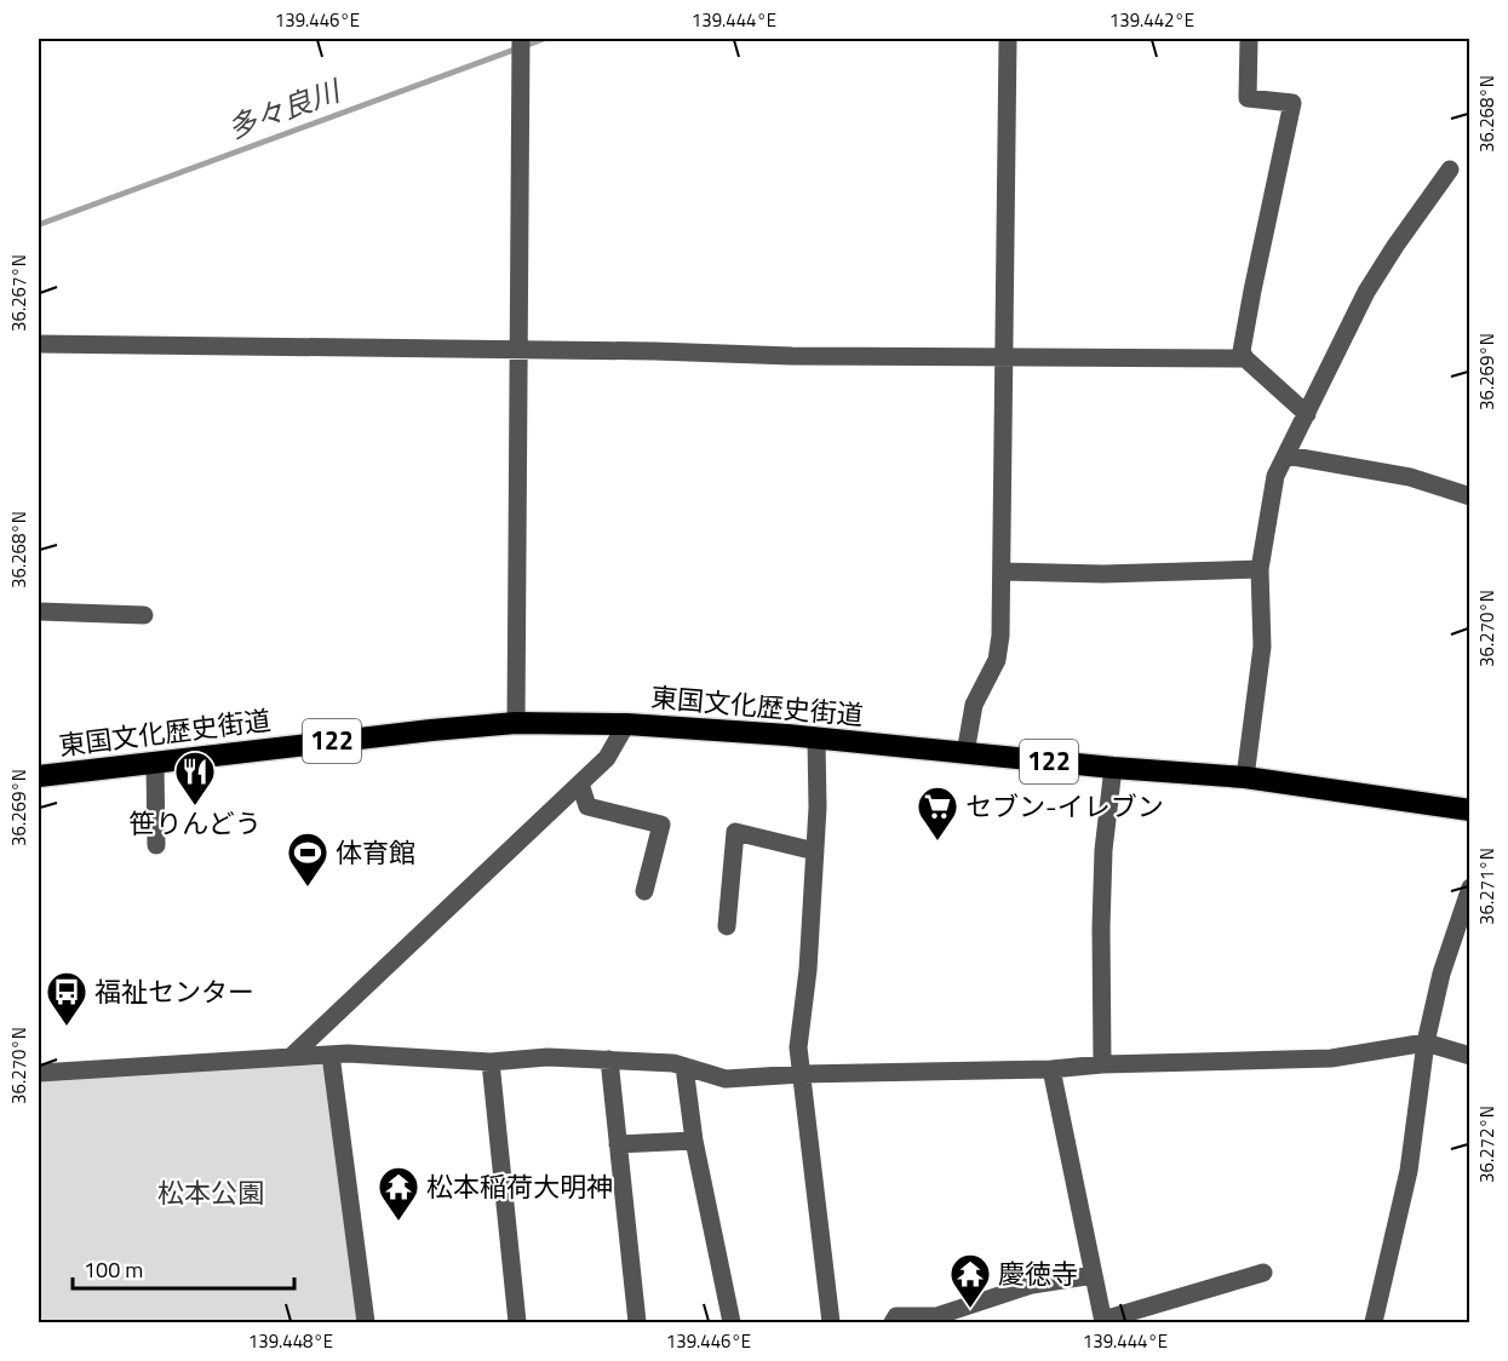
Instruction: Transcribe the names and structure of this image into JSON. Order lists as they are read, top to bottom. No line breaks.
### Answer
{"streets":{"highway":["東国文化歴史街道","122"]},"water":["多々良川"],"parks":["松本公園"],"places":{"restaurant":["笹りんどう"],"supermarket":["セブン-イレブン"],"sports":["体育館"],"bus stop":["福祉センター"],"temple":["松本稲荷大明神","慶徳寺"]},"scale_bar":"100 m","coordinates":["139.446°E","139.444°E","139.442°E","36.268°N","36.267°N","36.269°N","36.270°N","36.271°N","36.272°N","139.448°E"]}
